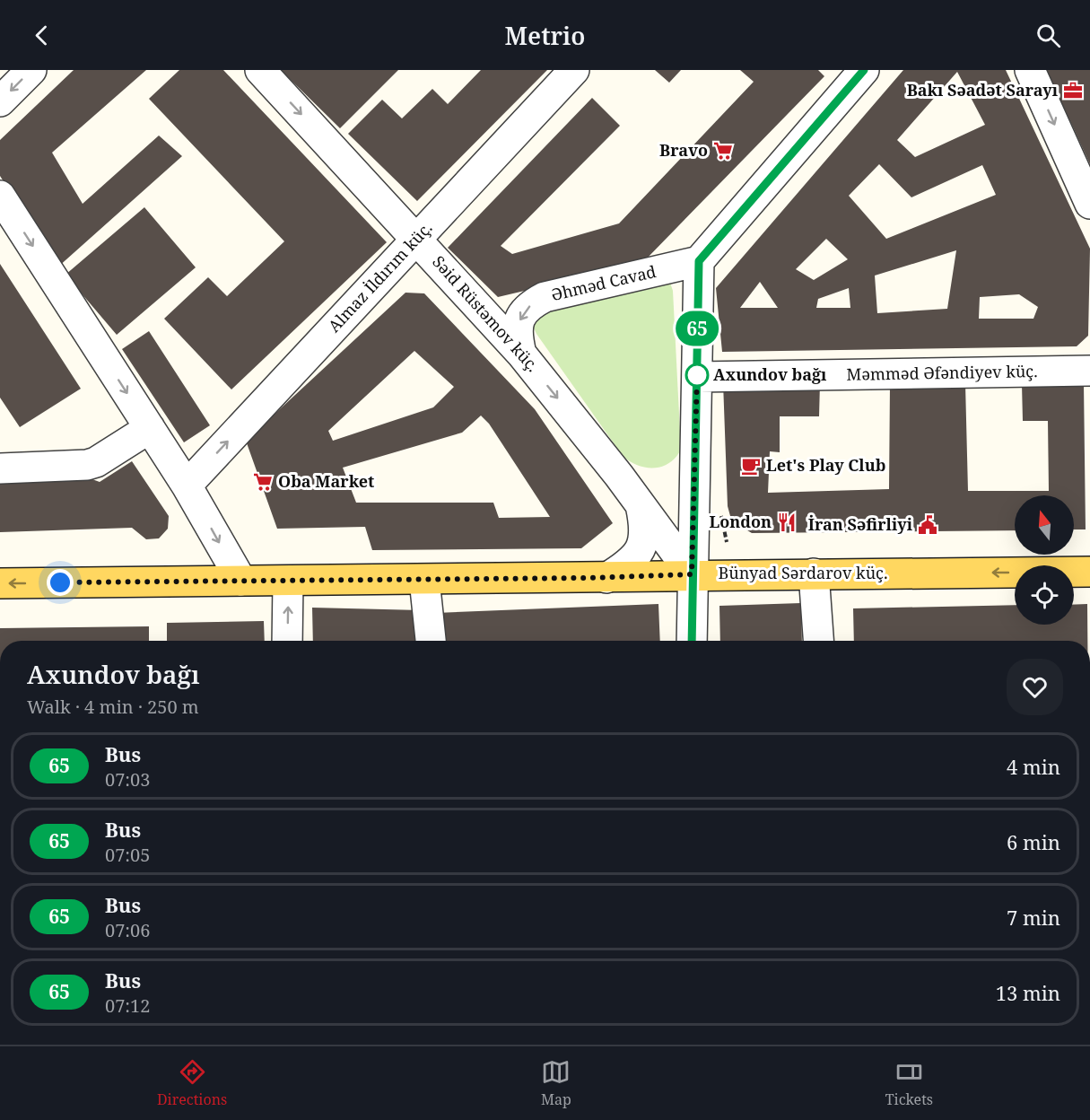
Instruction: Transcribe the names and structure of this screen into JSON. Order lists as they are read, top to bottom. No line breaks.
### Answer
{"streets":{"main road":["Bünyad Sərdarov küç."],"street":["Almaz İldırım küç.","Əhməd Cavad","Səid Rüstəmov küç.","Məmməd Əfəndiyev küç."]},"crossings":[["Almaz İldırım küç.","Səid Rüstəmov küç."],["Əhməd Cavad","Səid Rüstəmov küç."],["Səid Rüstəmov küç.","Bünyad Sərdarov küç."]],"one_way":["Almaz İldırım küç.","Əhməd Cavad","Səid Rüstəmov küç.","Bünyad Sərdarov küç."],"places":{"office":["Bakı Səadət Sarayı"],"supermarket":["Bravo","Oba Market"],"other":["Axundov bağı"],"cafe":["Let's Play Club"],"restaurant":["London"],"public building":["İran Səfirliyi"]},"lines":["bus line 65"],"north":"top","page":{"header":"Metrio","on_map":"65","heading":["Axundov bağı","Walk · 4 min · 250 m"],"list":[{"mark":"65","name":"Bus","note":"07:03","value":"4 min"},{"mark":"65","name":"Bus","note":"07:05","value":"6 min"},{"mark":"65","name":"Bus","note":"07:06","value":"7 min"},{"mark":"65","name":"Bus","note":"07:12","value":"13 min"}],"tabs":["Directions","Map","Tickets"]}}
